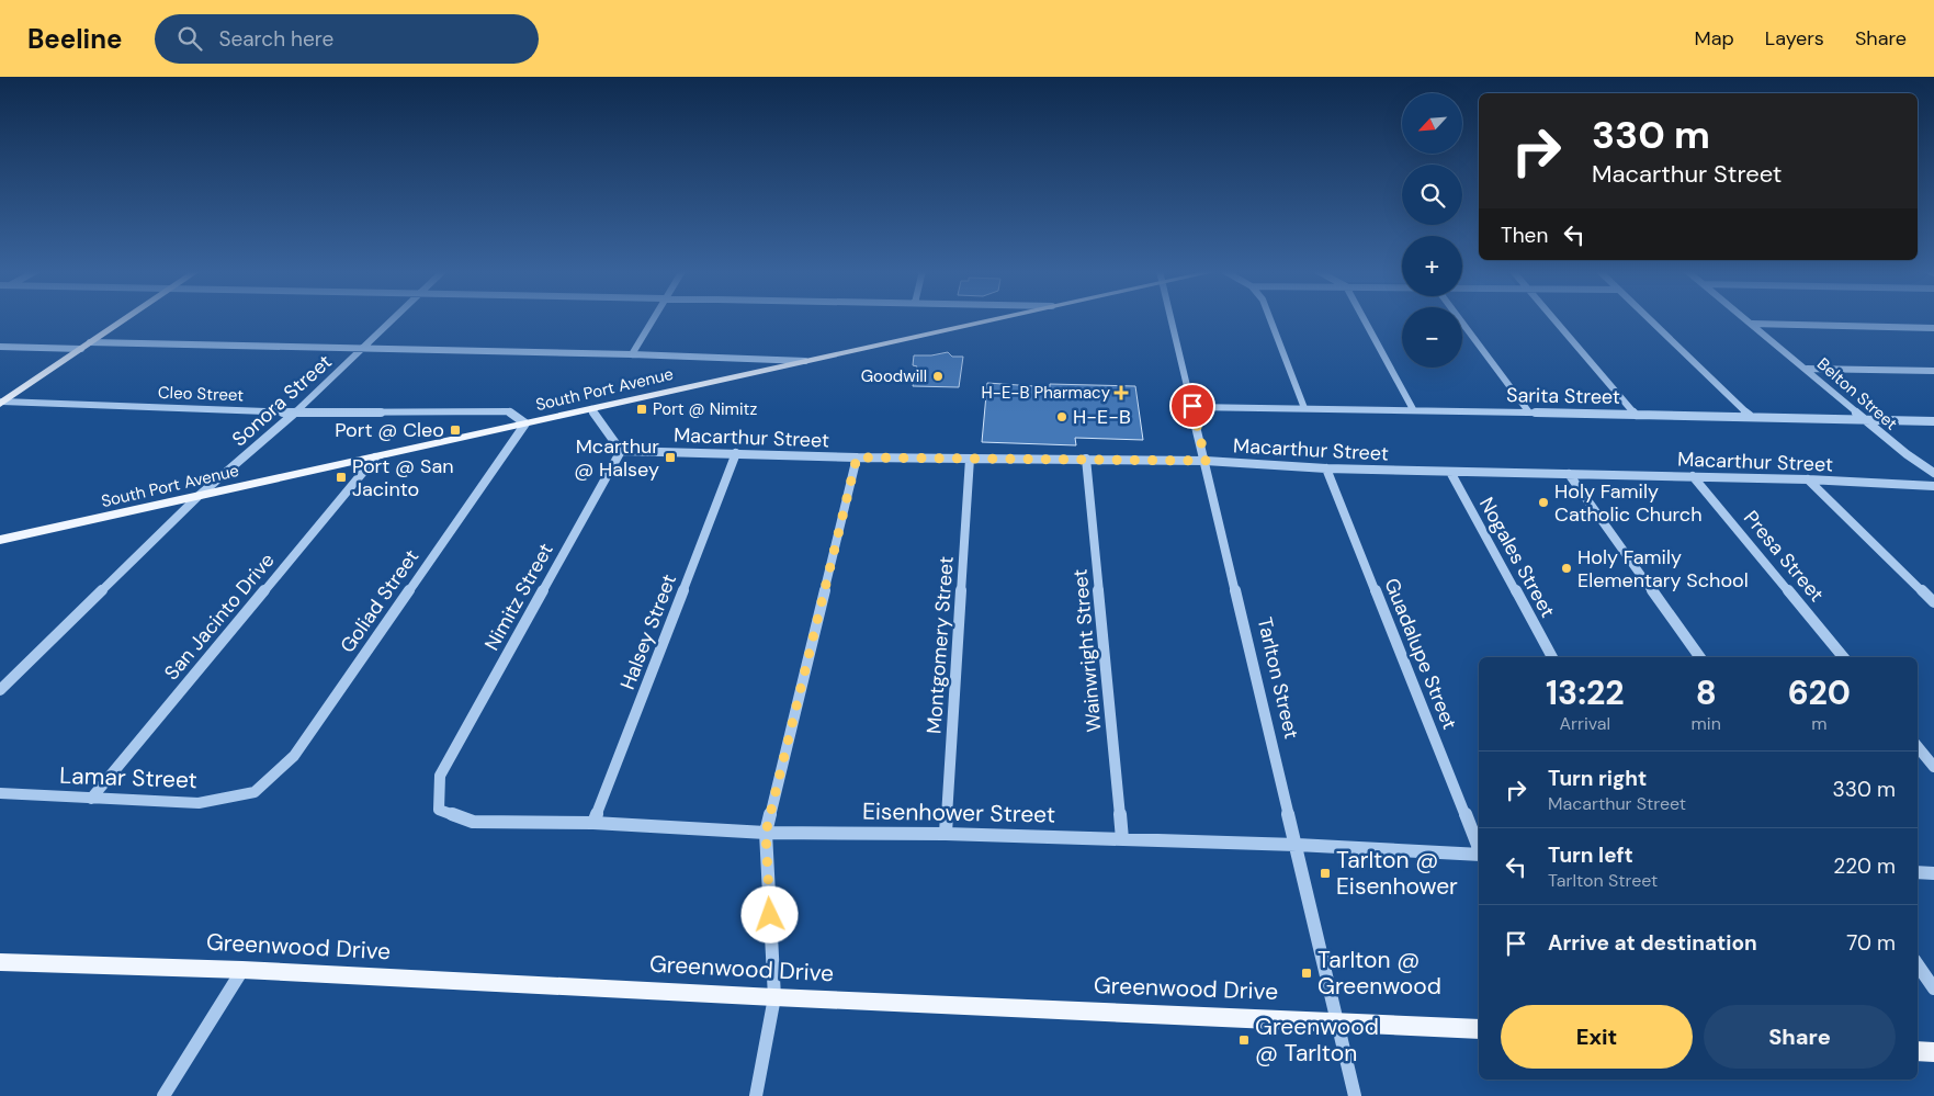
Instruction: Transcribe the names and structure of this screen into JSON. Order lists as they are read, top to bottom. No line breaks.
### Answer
{"streets":{"main road":["South Port Avenue","Greenwood Drive"],"street":["Cleo Street","Belton Street","Sarita Street","Sonora Street","Macarthur Street","Presa Street","Nogales Street","Nimitz Street","Goliad Street","San Jacinto Drive","Halsey Street","Montgomery Street","Wainwright Street","Guadalupe Street","Tarlton Street","Lamar Street","Eisenhower Street"]},"crossings":[["South Port Avenue","Cleo Street"],["South Port Avenue","Sonora Street"],["South Port Avenue","Goliad Street"],["South Port Avenue","San Jacinto Drive"],["Cleo Street","Sonora Street"],["Cleo Street","Goliad Street"],["Belton Street","Sarita Street"],["Sarita Street","Tarlton Street"],["Macarthur Street","Presa Street"],["Macarthur Street","Nogales Street"],["Macarthur Street","Nimitz Street"],["Macarthur Street","Halsey Street"],["Macarthur Street","Montgomery Street"],["Macarthur Street","Wainwright Street"],["Macarthur Street","Guadalupe Street"],["Macarthur Street","Tarlton Street"],["Nimitz Street","Eisenhower Street"],["Goliad Street","Lamar Street"],["San Jacinto Drive","Lamar Street"],["Halsey Street","Eisenhower Street"],["Montgomery Street","Eisenhower Street"],["Wainwright Street","Eisenhower Street"],["Tarlton Street","Eisenhower Street"],["Tarlton Street","Greenwood Drive"]],"places":{"other":["Goodwill","H-E-B","Holy Family Catholic Church","Holy Family Elementary School"],"health":["H-E-B Pharmacy"],"transit":["Port @ Nimitz","Port @ Cleo","Mcarthur @ Halsey","Port @ San Jacinto","Tarlton @ Eisenhower","Tarlton @ Greenwood","Greenwood @ Tarlton"]},"north":"bottom left","page":{"header":"Beeline","search":"Search here","nav":["Map","Layers","Share"],"map_buttons":["+","−"],"turn":["330 m","Macarthur Street"],"then":"Then","eta":["13:22","Arrival","8","min","620","m"],"list":[{"name":"Turn right","note":"Macarthur Street","value":"330 m"},{"name":"Turn left","note":"Tarlton Street","value":"220 m"},{"name":"Arrive at destination","value":"70 m"}],"buttons":["Exit","Share"]}}
